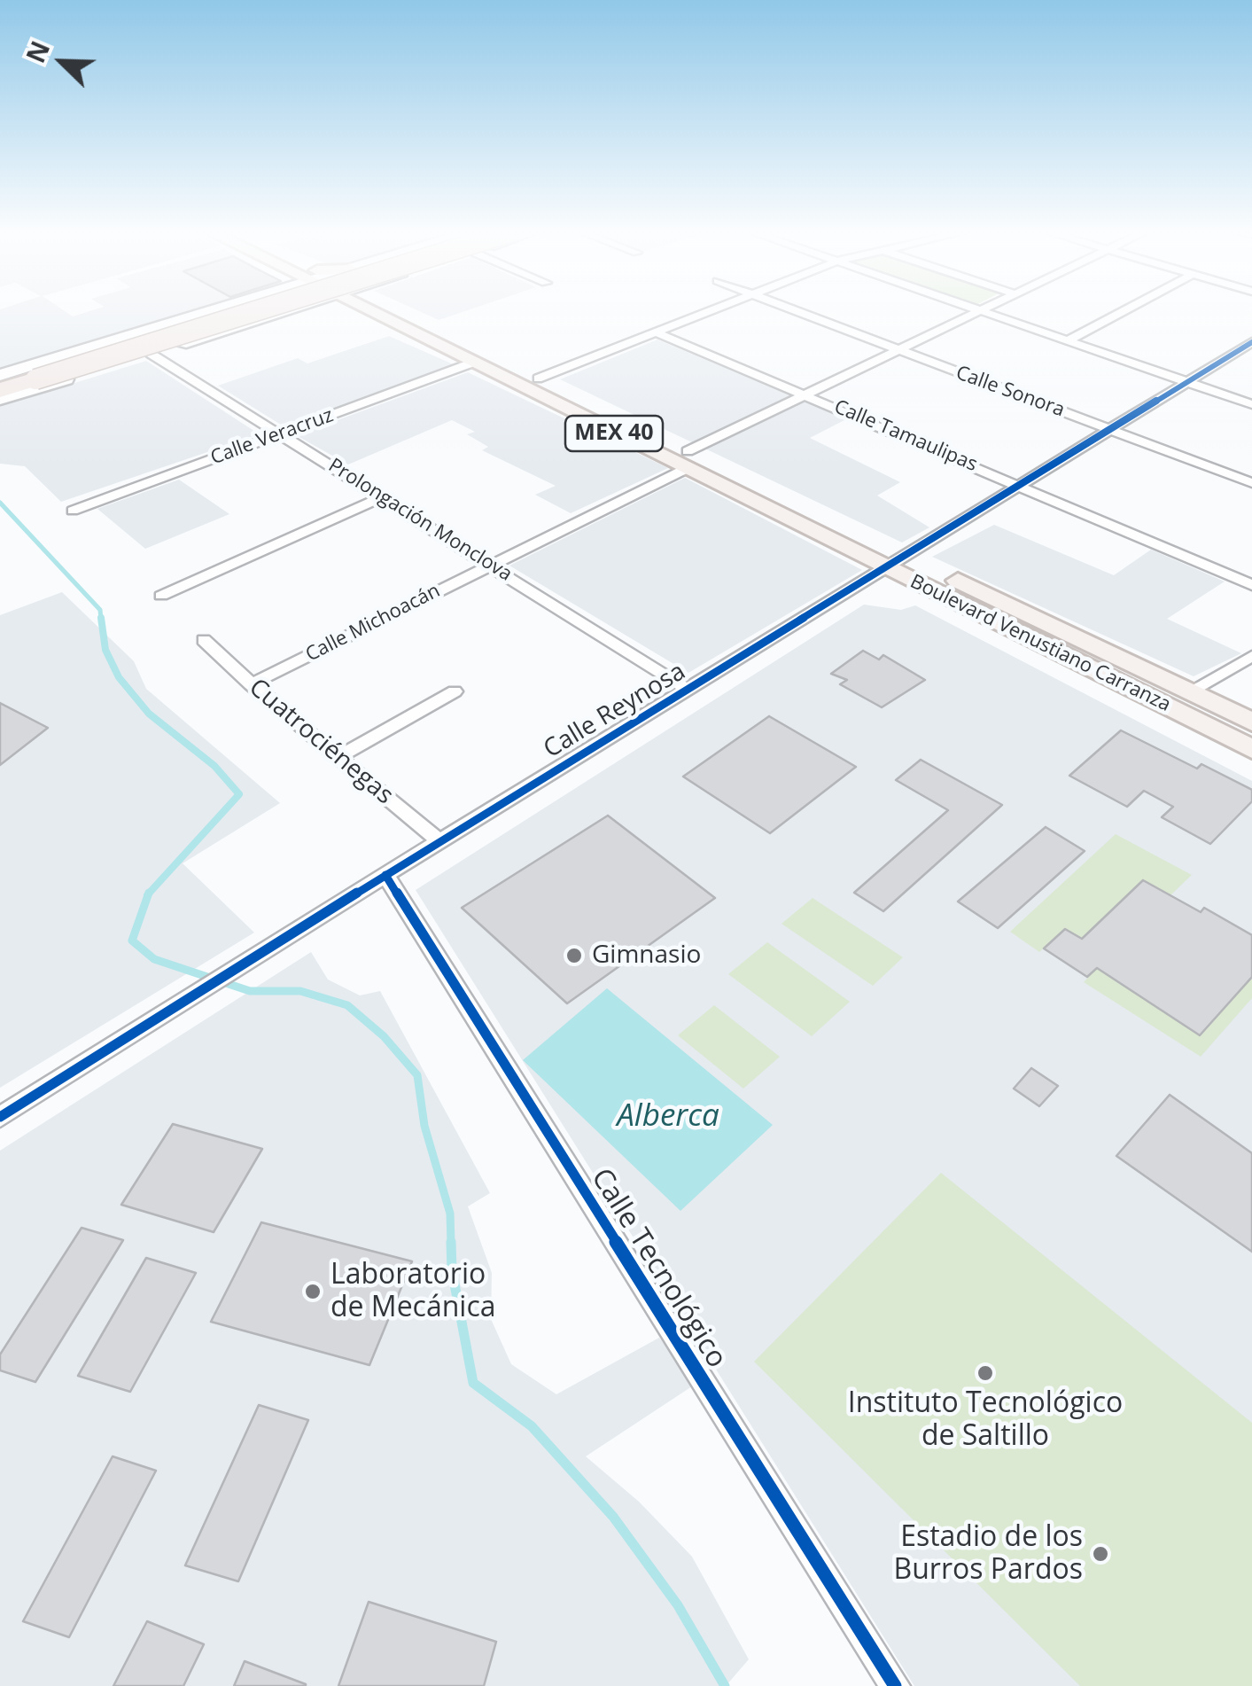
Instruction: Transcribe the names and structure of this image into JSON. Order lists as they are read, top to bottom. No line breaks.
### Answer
{"streets":{"main road":["MEX 40","Boulevard Venustiano Carranza"],"street":["Calle Sonora","Calle Tamaulipas","Calle Veracruz","Prolongación Monclova","Calle Michoacán","Calle Reynosa","Cuatrociénegas","Calle Tecnológico"]},"crossings":[["Calle Sonora","Calle Michoacán"],["Calle Sonora","Calle Reynosa"],["Calle Tamaulipas","Calle Michoacán"],["Calle Tamaulipas","Calle Reynosa"],["Calle Veracruz","Prolongación Monclova"],["Calle Veracruz","Boulevard Venustiano Carranza"],["Prolongación Monclova","Calle Michoacán"],["Prolongación Monclova","Calle Reynosa"],["Calle Michoacán","Boulevard Venustiano Carranza"],["Calle Michoacán","Cuatrociénegas"],["Boulevard Venustiano Carranza","Calle Reynosa"],["Calle Reynosa","Cuatrociénegas"],["Calle Reynosa","Calle Tecnológico"]],"water":["Alberca"],"places":["Gimnasio","Laboratorio de Mecánica","Instituto Tecnológico de Saltillo","Estadio de los Burros Pardos"],"north":"top left"}
